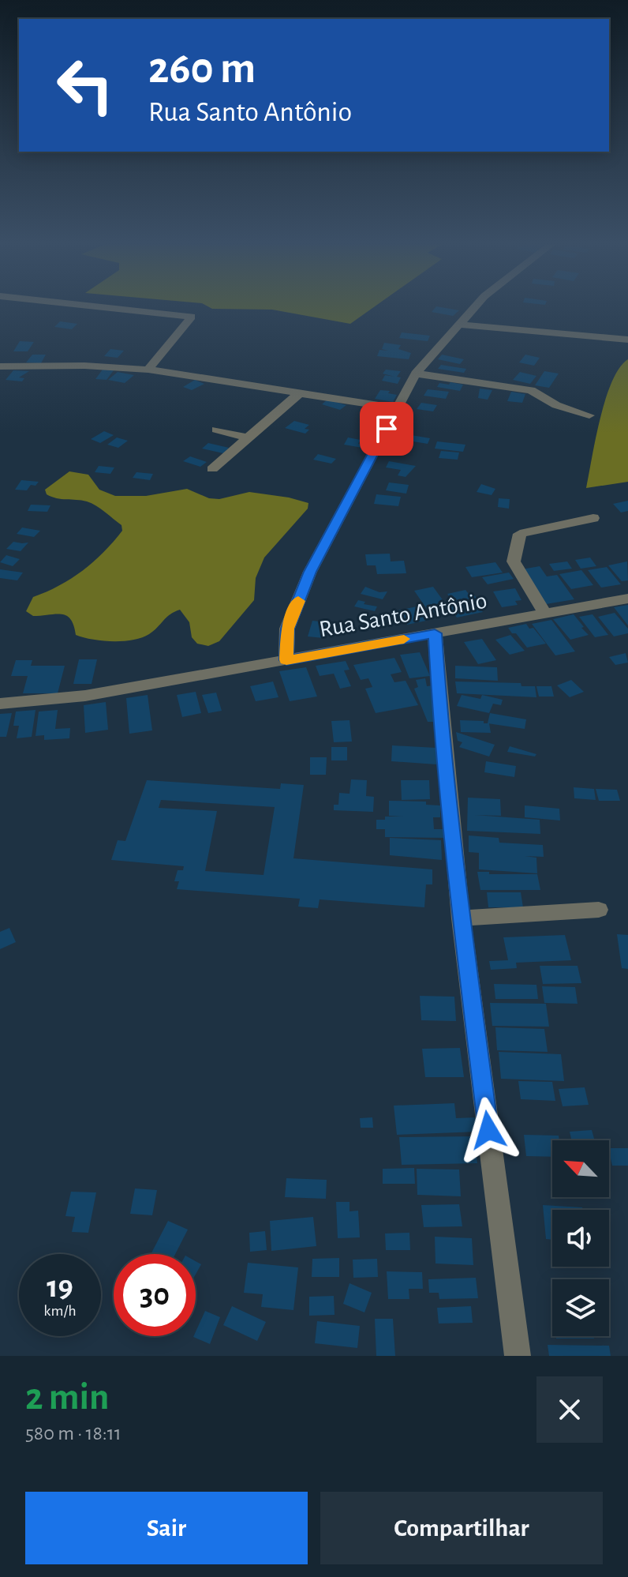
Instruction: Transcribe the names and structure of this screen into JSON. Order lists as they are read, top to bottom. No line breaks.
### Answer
{"streets":{"street":["Rua Santo Antônio"]},"north":"top left","page":{"turn":["260 m","Rua Santo Antônio"],"speed":"19 km/h","limit":"30","heading":["2 min","580 m · 18:11"],"buttons":["Sair","Compartilhar"]}}
